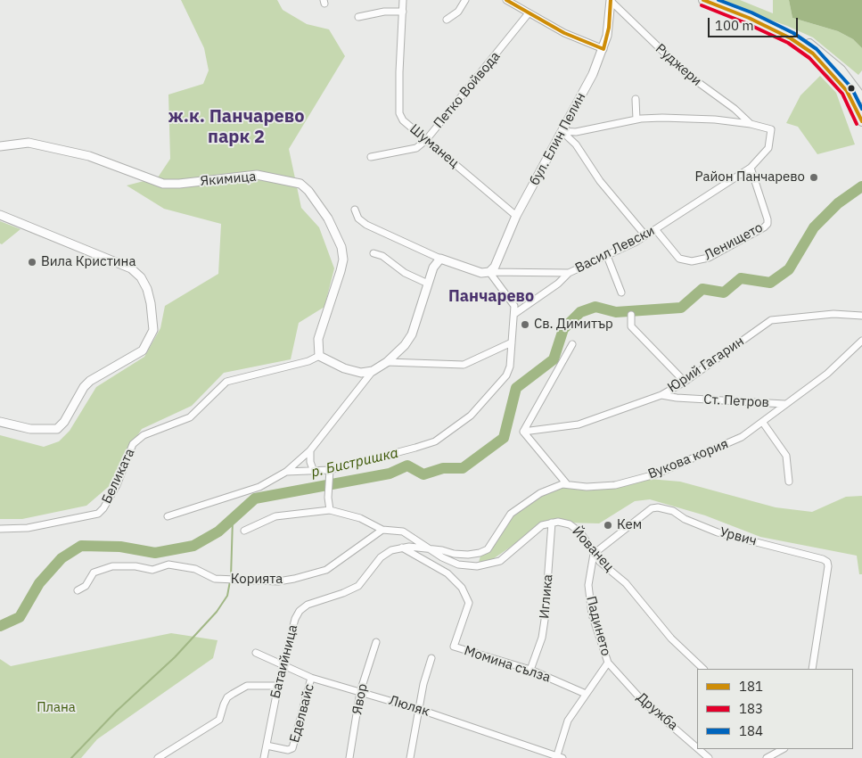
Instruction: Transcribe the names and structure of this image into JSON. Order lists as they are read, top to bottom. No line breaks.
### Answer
{"streets":{"street":["Руджери","Петко Войвода","бул. Елин Пелин","Шуманец","Якимица","Ленището","Васил Левски","Юрий Гагарин","Ст. Петров","Вукова кория","Беликата","Урвич","Йованец","Корията","Иглика","Падинето","Батаийница","Момина сълза","Явор","Люляк","Дружба","Еделвайс"]},"crossings":[["Руджери","бул. Елин Пелин"],["Руджери","Васил Левски"],["Петко Войвода","Шуманец"],["бул. Елин Пелин","Шуманец"],["бул. Елин Пелин","Васил Левски"],["Якимица","Беликата"],["Ленището","Васил Левски"],["Юрий Гагарин","Ст. Петров"],["Ст. Петров","Вукова кория"],["Урвич","Йованец"],["Урвич","Падинето"],["Йованец","Иглика"],["Йованец","Падинето"],["Иглика","Момина сълза"],["Падинето","Момина сълза"],["Падинето","Люляк"],["Падинето","Дружба"],["Батаийница","Момина сълза"],["Батаийница","Люляк"],["Батаийница","Еделвайс"],["Явор","Люляк"],["Люляк","Еделвайс"]],"districts":["ж.к. Панчарево парк 2","Панчарево"],"water":["р. Бистришка"],"parks":["Плана"],"places":["Район Панчарево","Вила Кристина","Св. Димитър","Кем"],"lines":["transit line 181","transit line 184","transit line 183"],"legend":["181","183","184"],"scale_bar":"100 m"}
